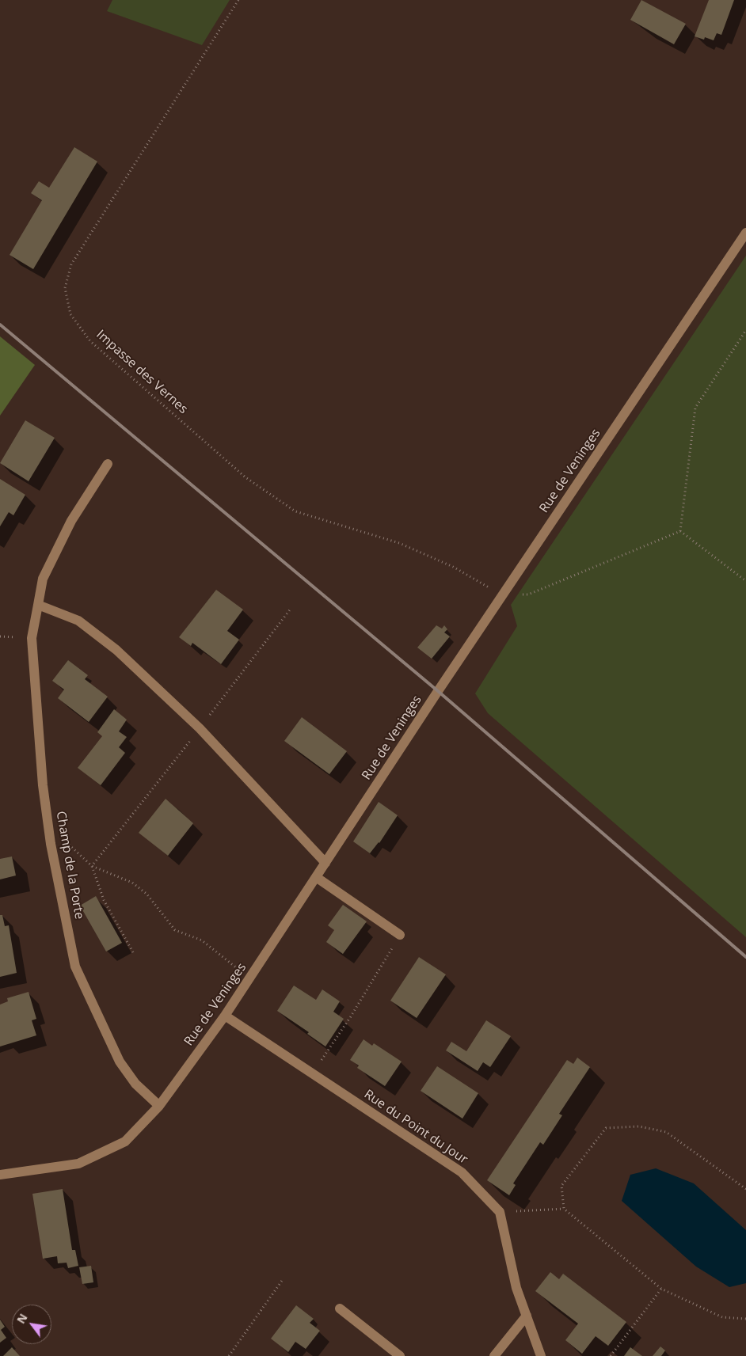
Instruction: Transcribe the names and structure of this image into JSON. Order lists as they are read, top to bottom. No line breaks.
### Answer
{"streets":{"street":["Rue de Veninges","Champ de la Porte","Rue du Point du Jour"],"path":["Impasse des Vernes"]},"crossings":[["Impasse des Vernes","Rue de Veninges"],["Rue de Veninges","Champ de la Porte"],["Rue de Veninges","Rue du Point du Jour"]],"north":"top left"}
